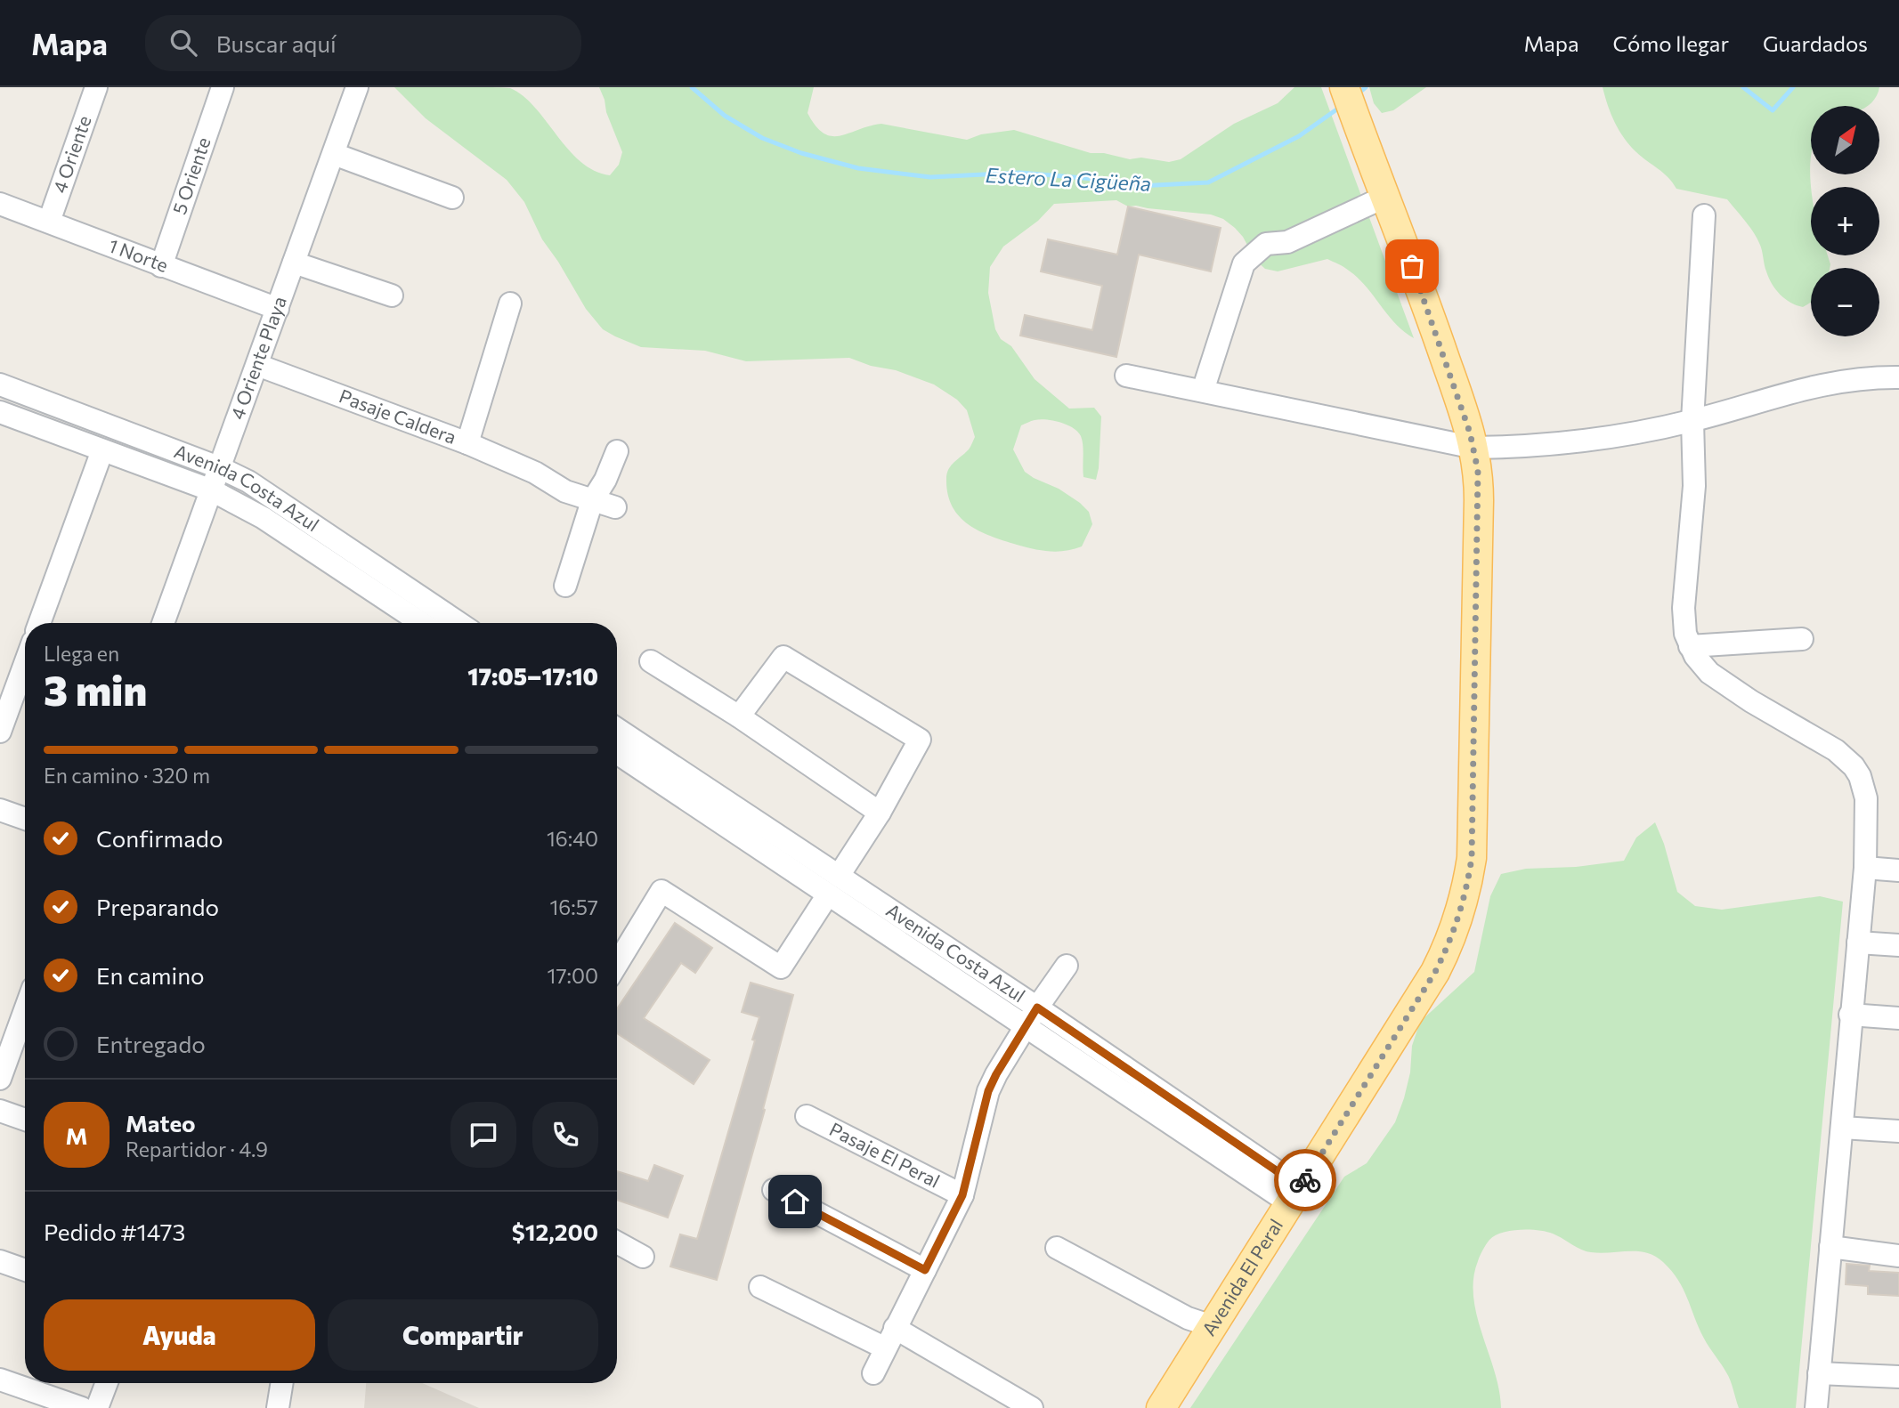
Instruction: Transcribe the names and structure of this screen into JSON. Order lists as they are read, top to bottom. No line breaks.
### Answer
{"streets":{"main road":["Avenida El Peral"],"street":["4 Oriente","5 Oriente","1 Norte","4 Oriente Playa","Pasaje Caldera","Avenida Costa Azul","Pasaje El Peral"]},"crossings":[["4 Oriente","1 Norte"],["5 Oriente","1 Norte"],["1 Norte","4 Oriente Playa"],["4 Oriente Playa","Pasaje Caldera"],["4 Oriente Playa","Avenida Costa Azul"],["Avenida Costa Azul","Avenida El Peral"]],"water":["Estero La Cigüeña"],"north":"top right","page":{"header":"Mapa","search":"Buscar aquí","nav":["Mapa","Cómo llegar","Guardados"],"map_buttons":["+","−"],"heading":["3 min","Llega en","17:05–17:10"],"panel":["Mateo","Repartidor · 4.9","Pedido #1473","$12,200"],"bar":"En camino · 320 m","list":[["Confirmado","16:40"],["Preparando","16:57"],["En camino","17:00"],"Entregado"],"round":"M","buttons":["Ayuda","Compartir"]}}
